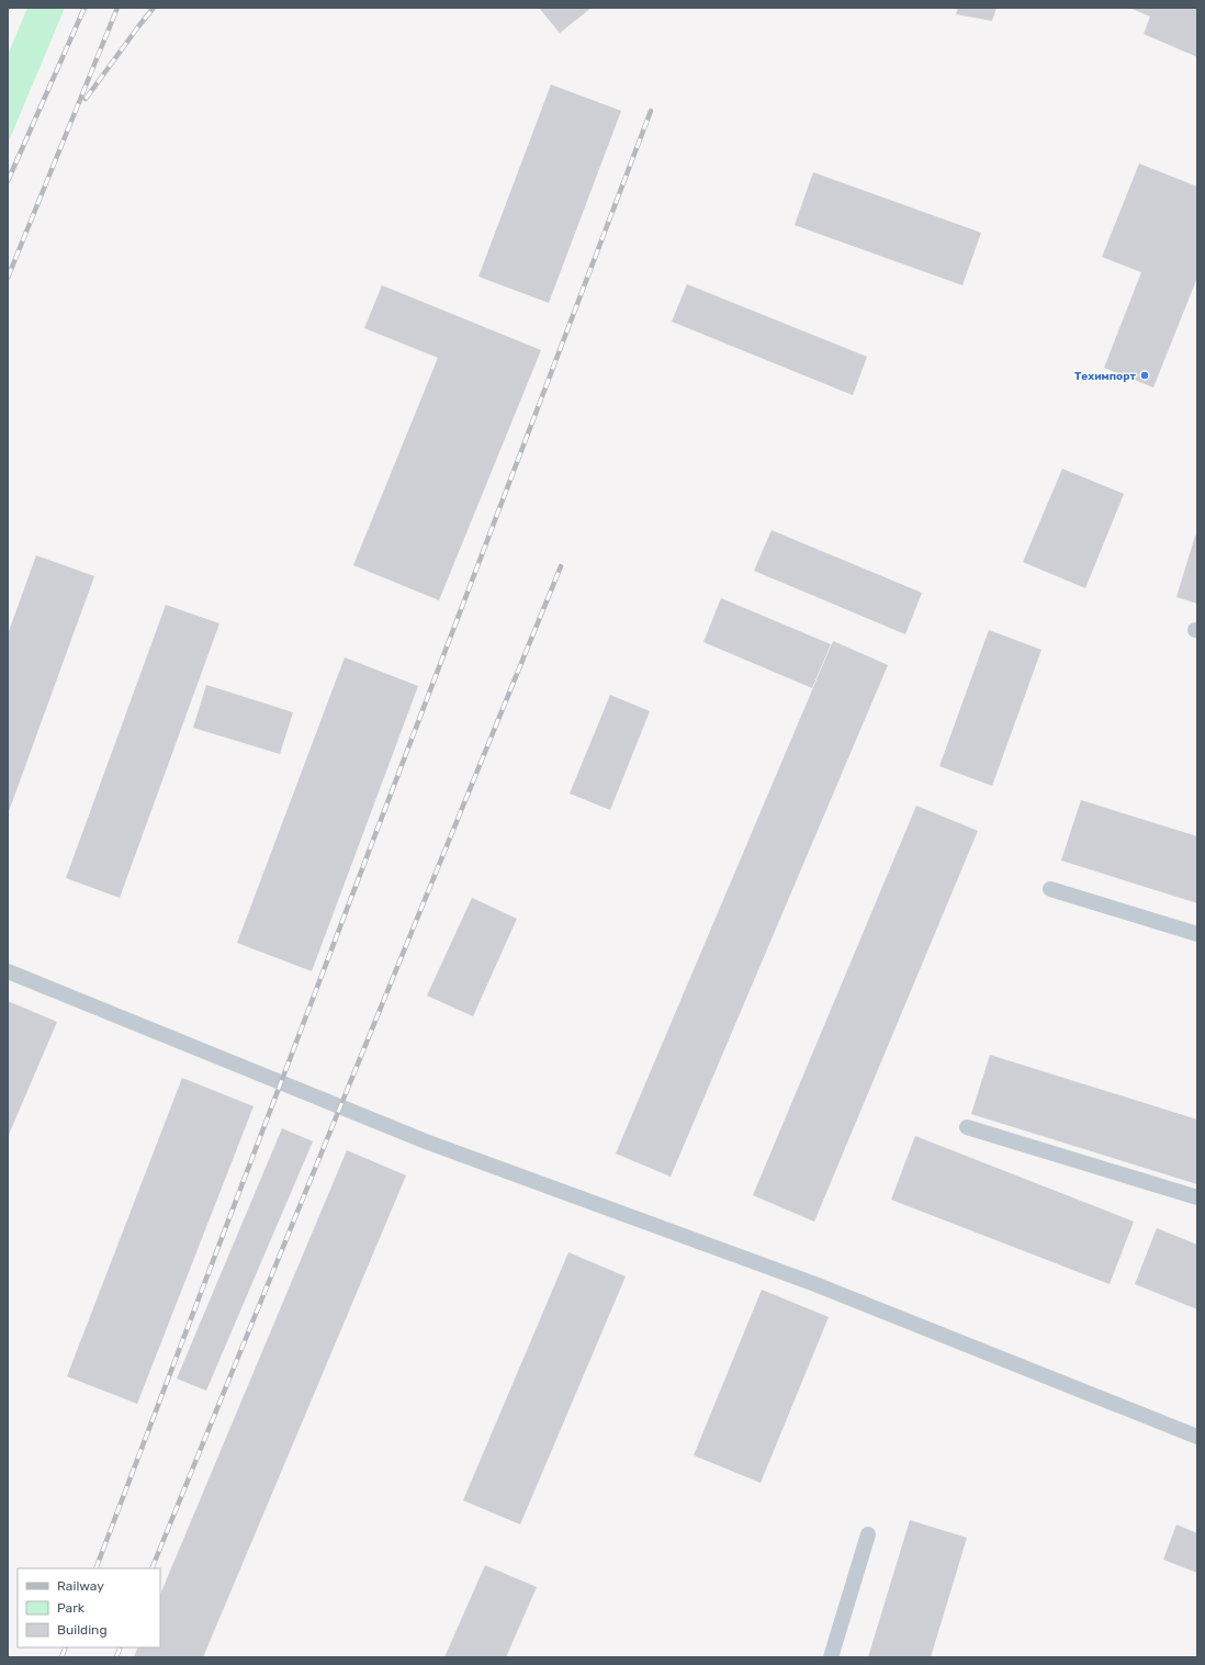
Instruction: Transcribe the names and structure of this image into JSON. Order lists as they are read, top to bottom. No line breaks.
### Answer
{"places":["Техимпорт"],"legend":["Railway","Park","Building"]}
